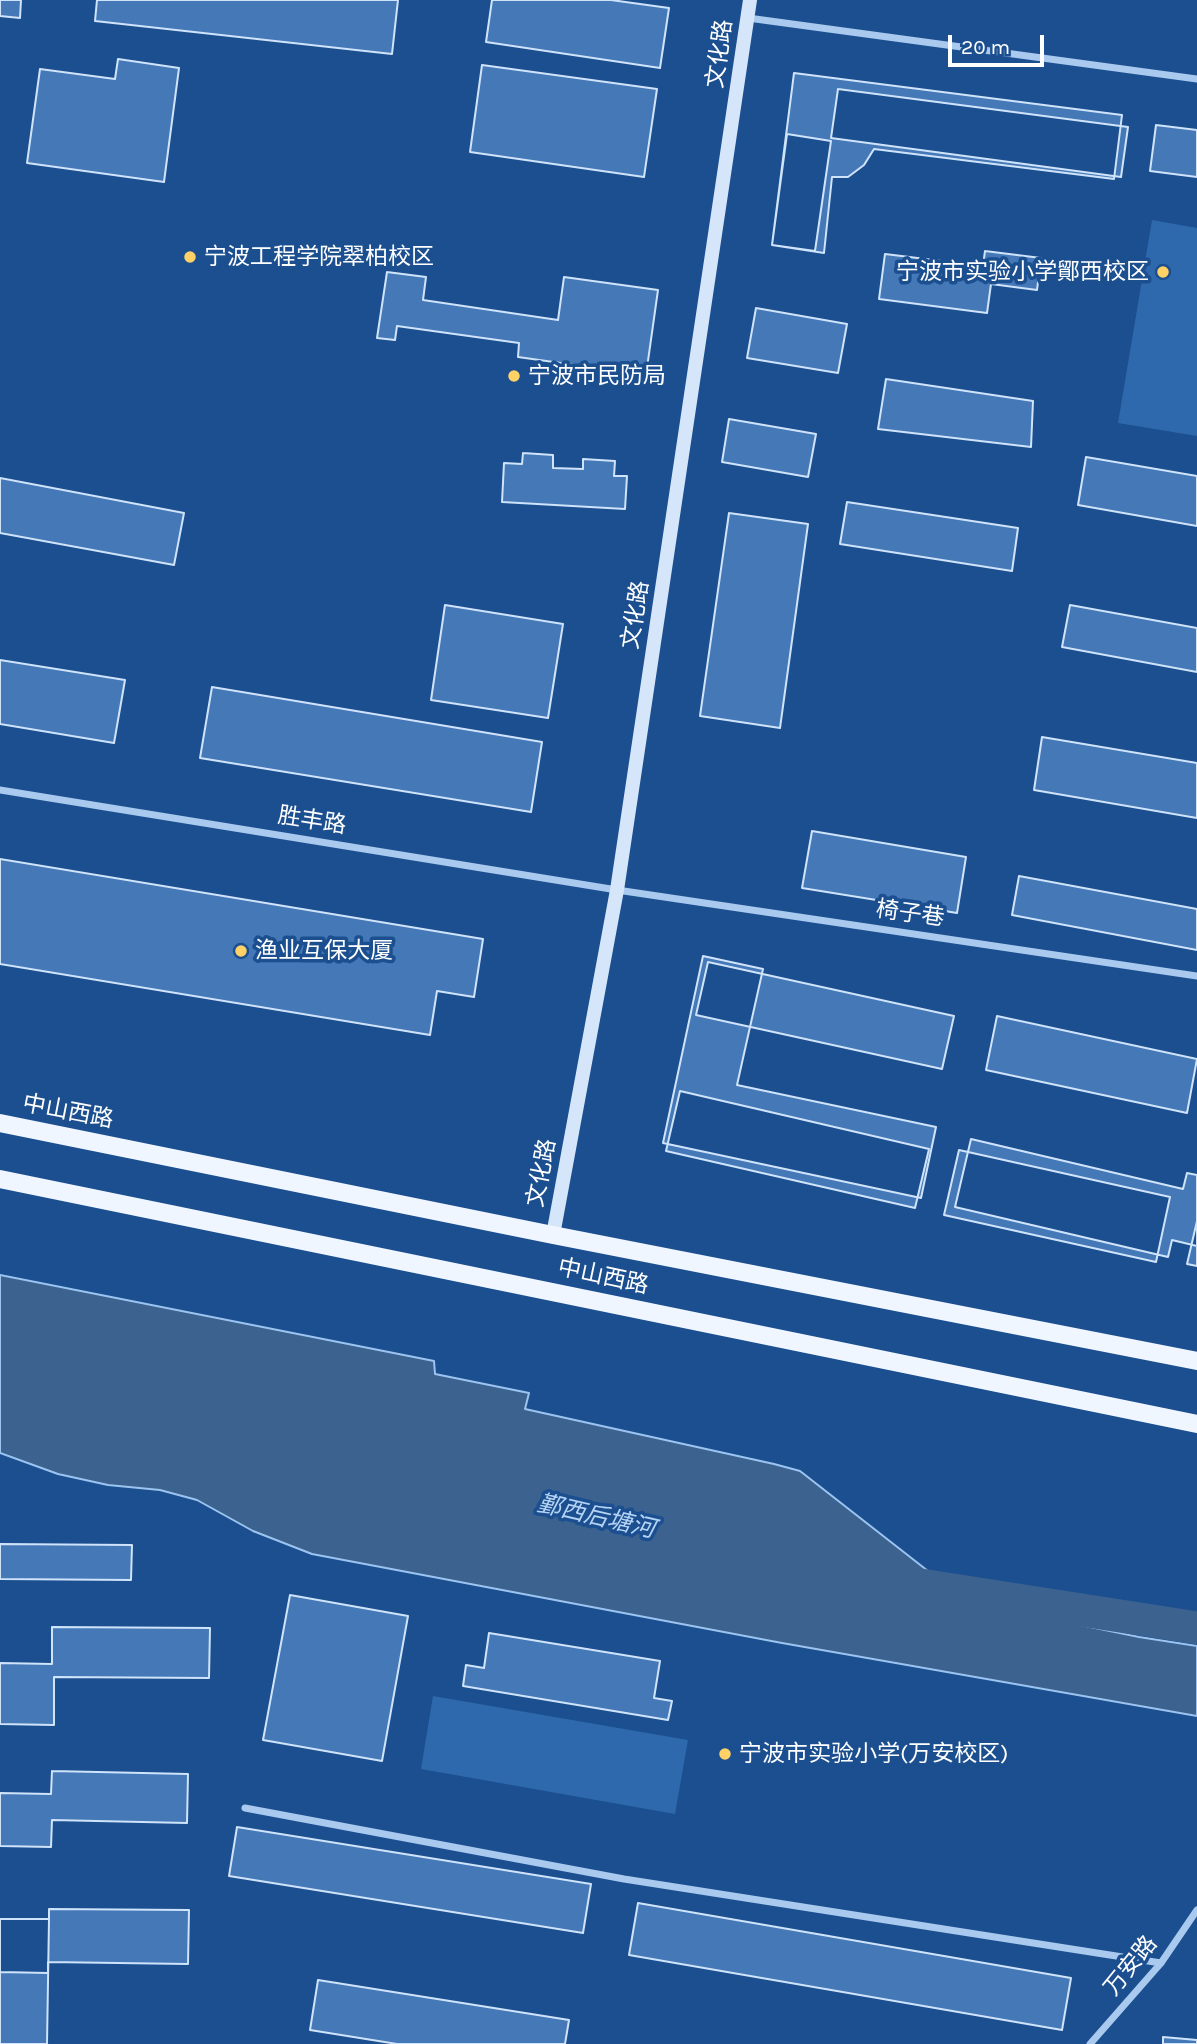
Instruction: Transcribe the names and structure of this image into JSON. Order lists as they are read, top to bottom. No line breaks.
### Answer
{"streets":{"main road":["中山西路"],"street":["文化路","胜丰路","椅子巷","万安路"]},"crossings":[["文化路","胜丰路"],["文化路","椅子巷"],["文化路","中山西路"],["胜丰路","椅子巷"]],"water":["鄞西后塘河"],"places":["宁波工程学院翠柏校区","宁波市实验小学鄮西校区","宁波市民防局","渔业互保大厦","宁波市实验小学(万安校区)"],"scale_bar":"20 m"}
